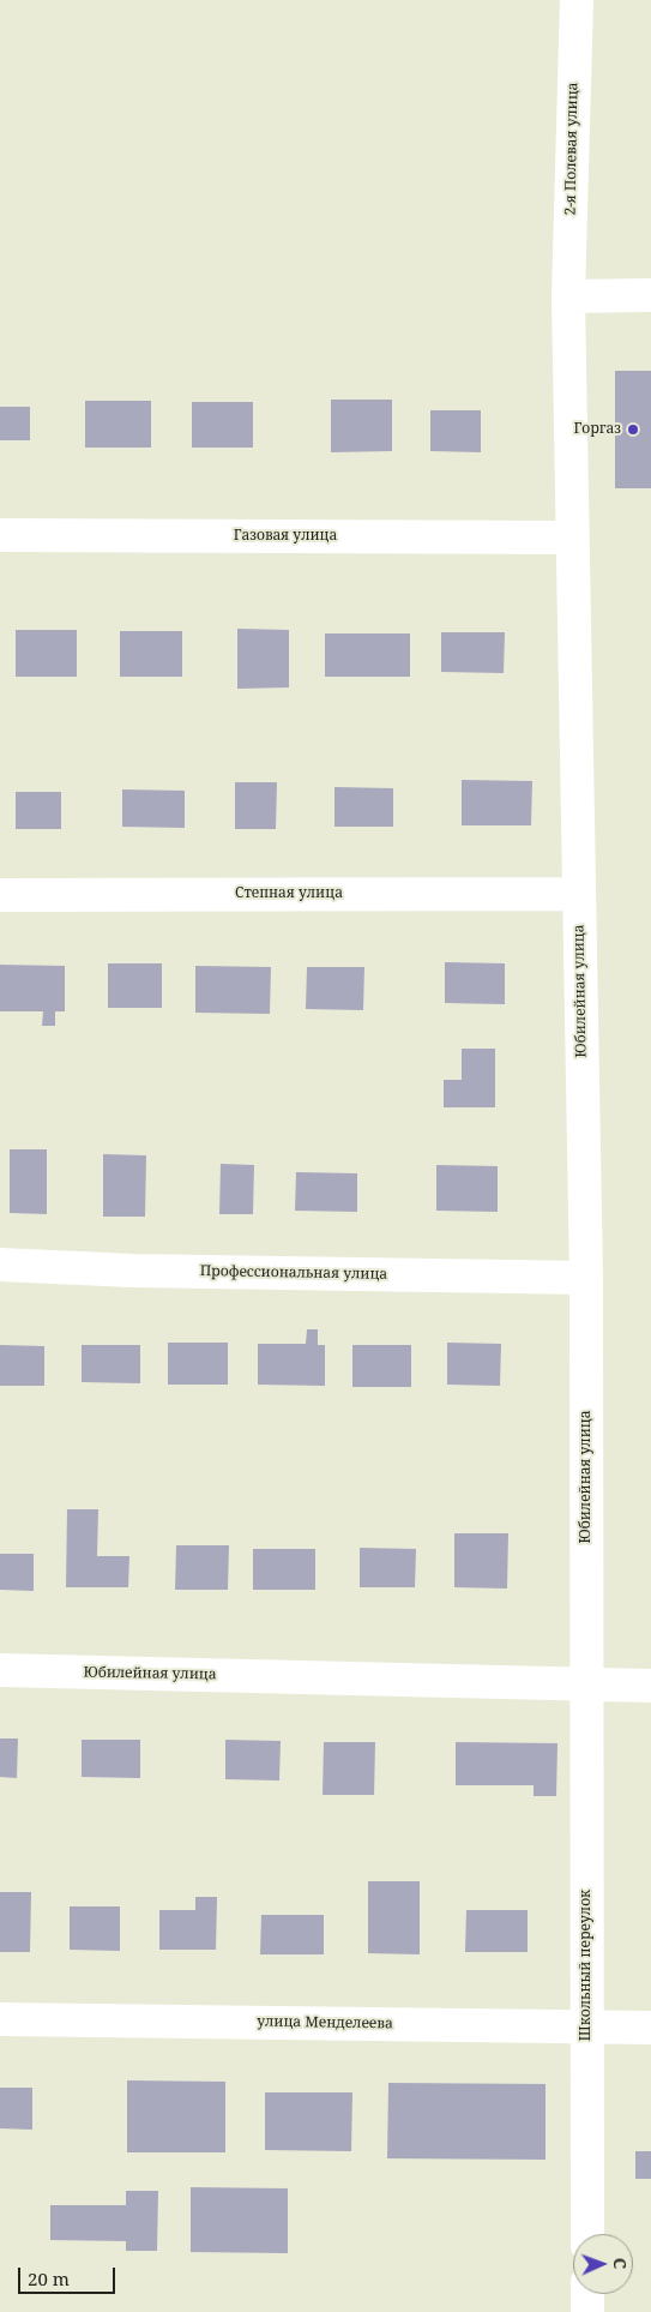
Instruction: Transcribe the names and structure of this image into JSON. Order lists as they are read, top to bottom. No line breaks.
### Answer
{"streets":{"street":["2-я Полевая улица","Газовая улица","Степная улица","Юбилейная улица","Профессиональная улица","Школьный переулок","улица Менделеева"]},"crossings":[["2-я Полевая улица","Юбилейная улица"],["Газовая улица","Юбилейная улица"],["Степная улица","Юбилейная улица"],["Юбилейная улица","Профессиональная улица"],["Юбилейная улица","Школьный переулок"],["Школьный переулок","улица Менделеева"]],"places":["Горгаз"],"scale_bar":"20 m","north":"right"}
